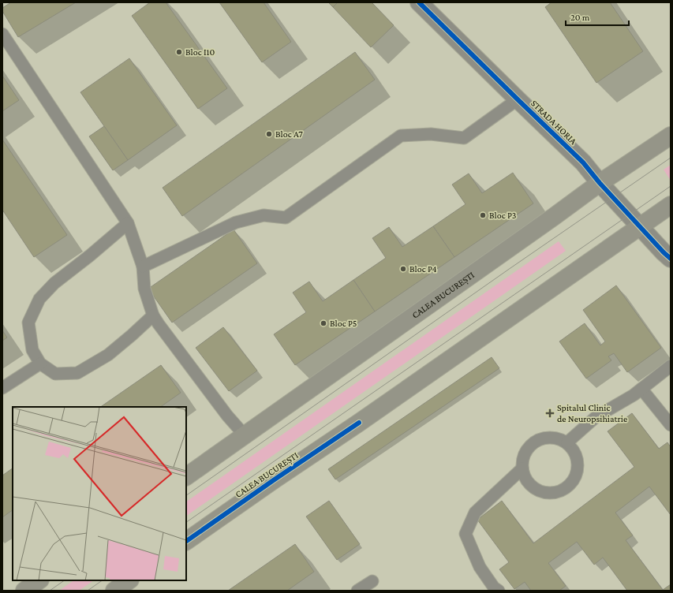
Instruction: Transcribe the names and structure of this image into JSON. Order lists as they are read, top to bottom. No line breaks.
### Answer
{"streets":{"main road":["CALEA BUCUREȘTI"],"street":["STRADA HORIA"]},"crossings":[["STRADA HORIA","CALEA BUCUREȘTI"]],"places":{"other":["Bloc I10","Bloc A7","Bloc P3","Bloc P4","Bloc P5"],"health":["Spitalul Clinic de Neuropsihiatrie"]},"scale_bar":"20 m"}
